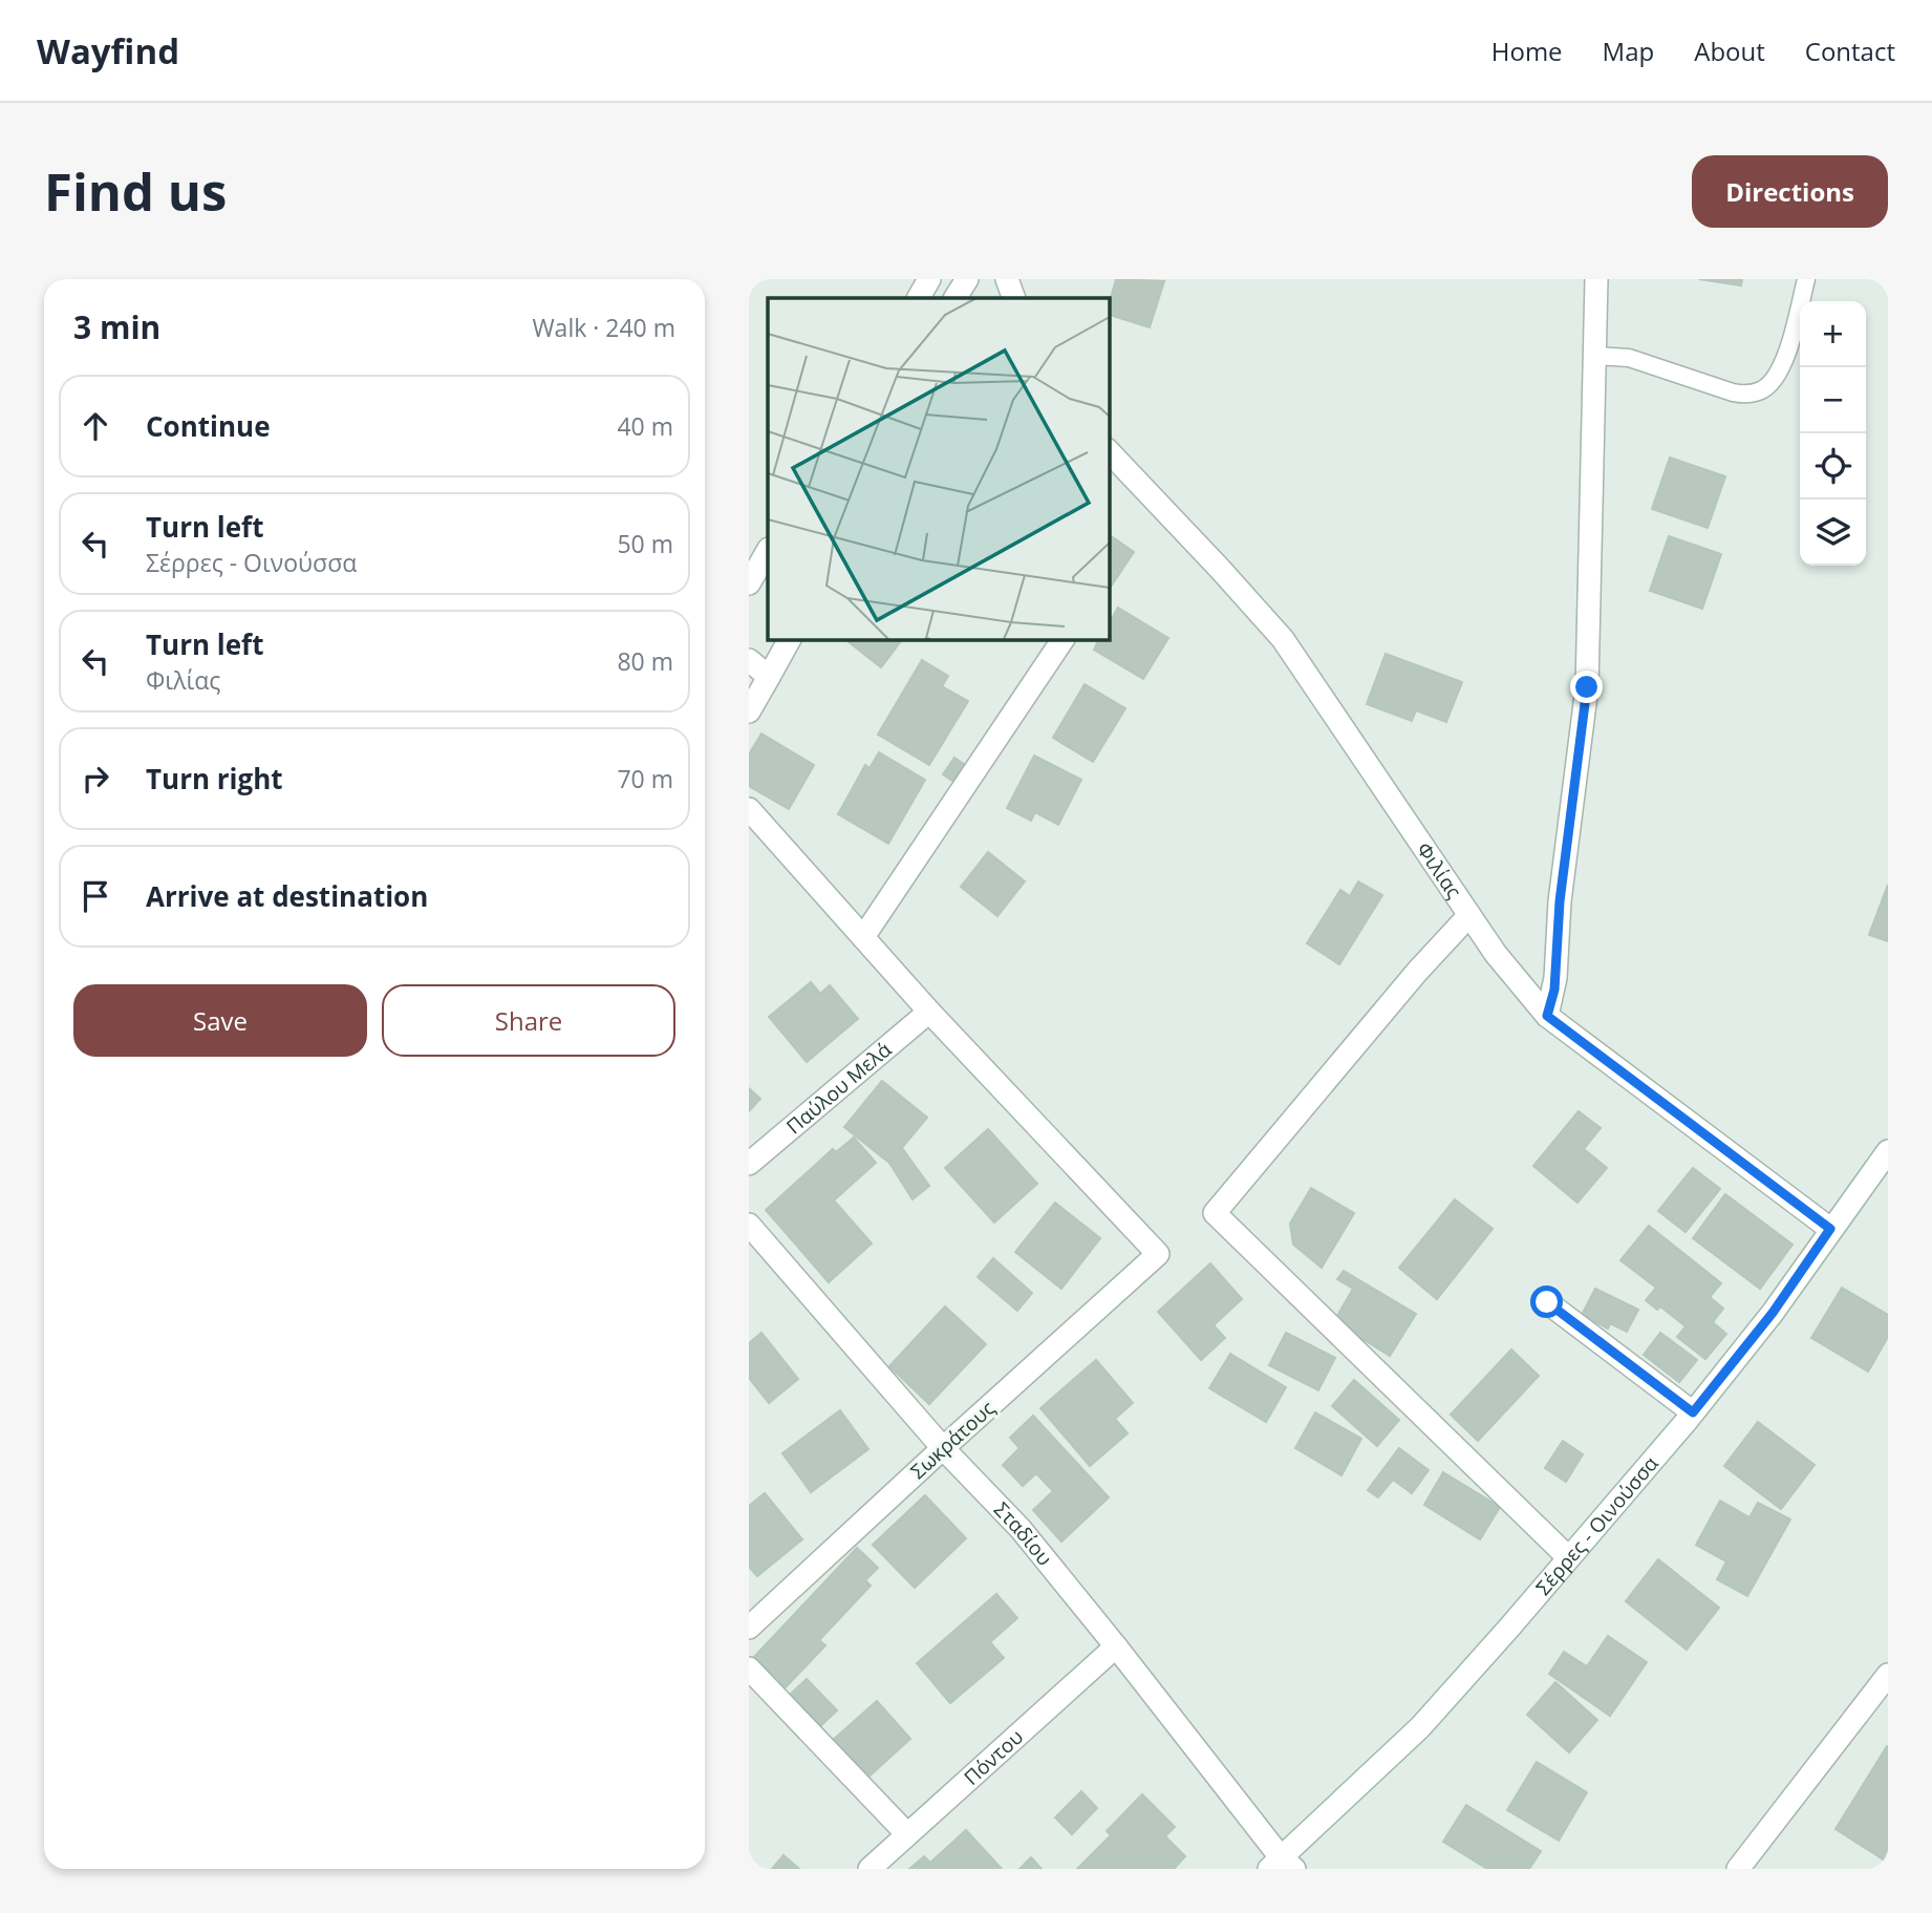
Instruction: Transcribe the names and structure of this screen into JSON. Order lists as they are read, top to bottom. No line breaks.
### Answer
{"streets":{"street":["Φιλίας","Παύλου Μελά","Σωκράτους","Σέρρες - Οινούσσα","Σταδίου","Πόντου"]},"crossings":[["Φιλίας","Σέρρες - Οινούσσα"],["Παύλου Μελά","Σωκράτους"],["Σωκράτους","Σταδίου"],["Σέρρες - Οινούσσα","Σταδίου"],["Σταδίου","Πόντου"]],"page":{"header":"Wayfind","nav":["Home","Map","About","Contact"],"buttons":["Directions",["Save","Share"]],"title":"Find us","heading":["3 min","Walk · 240 m"],"map_buttons":["+","−"],"list":[["Continue","40 m"],["Turn left","Σέρρες - Οινούσσα","50 m"],["Turn left","Φιλίας","80 m"],["Turn right","70 m"],"Arrive at destination"]}}
